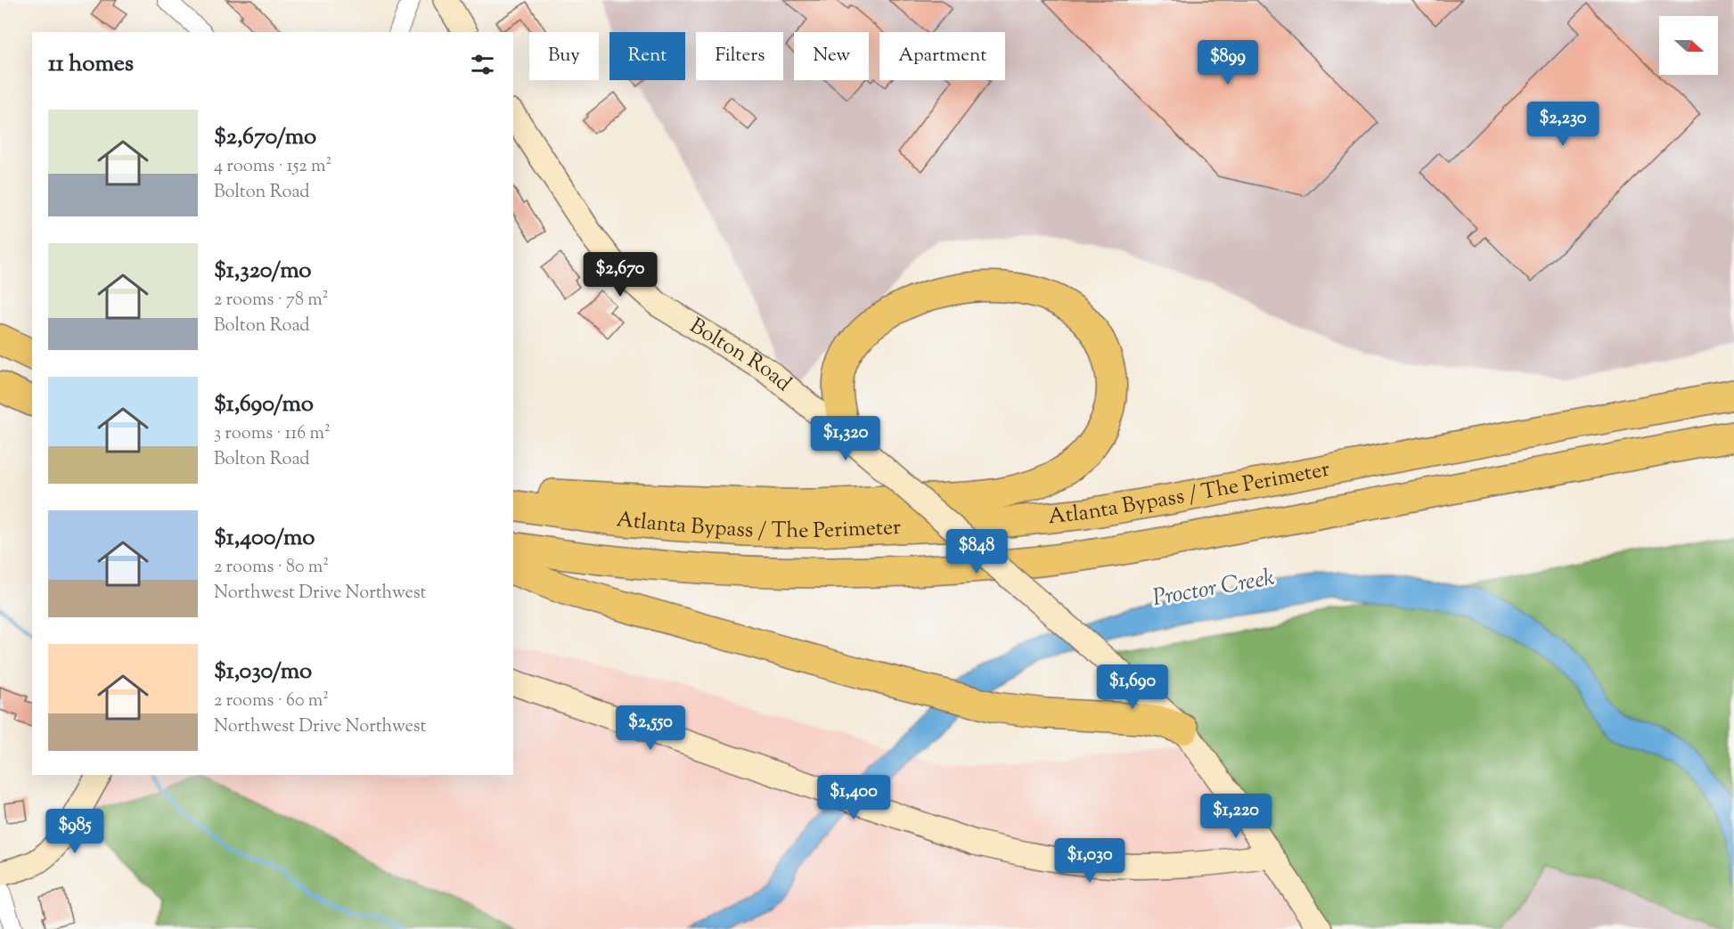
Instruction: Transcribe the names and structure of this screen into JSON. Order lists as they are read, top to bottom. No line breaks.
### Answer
{"streets":{"highway":["Atlanta Bypass / The Perimeter"],"main road":["Bolton Road"]},"water":["Proctor Creek"],"north":"right","page":{"chip":["Buy","Rent","Filters","New","Apartment"],"heading":"11 homes","price":["$899","$2,230","$2,670","$1,320","$848","$1,690","$2,550","$1,400","$1,220","$985","$1,030"],"list":[{"name":"$2,670/mo","note":"4 rooms · 152 m² · Bolton Road"},{"name":"$1,320/mo","note":"2 rooms · 78 m² · Bolton Road"},{"name":"$1,690/mo","note":"3 rooms · 116 m² · Bolton Road"},{"name":"$1,400/mo","note":"2 rooms · 80 m² · Northwest Drive Northwest"},{"name":"$1,030/mo","note":"2 rooms · 60 m² · Northwest Drive Northwest"}]}}
